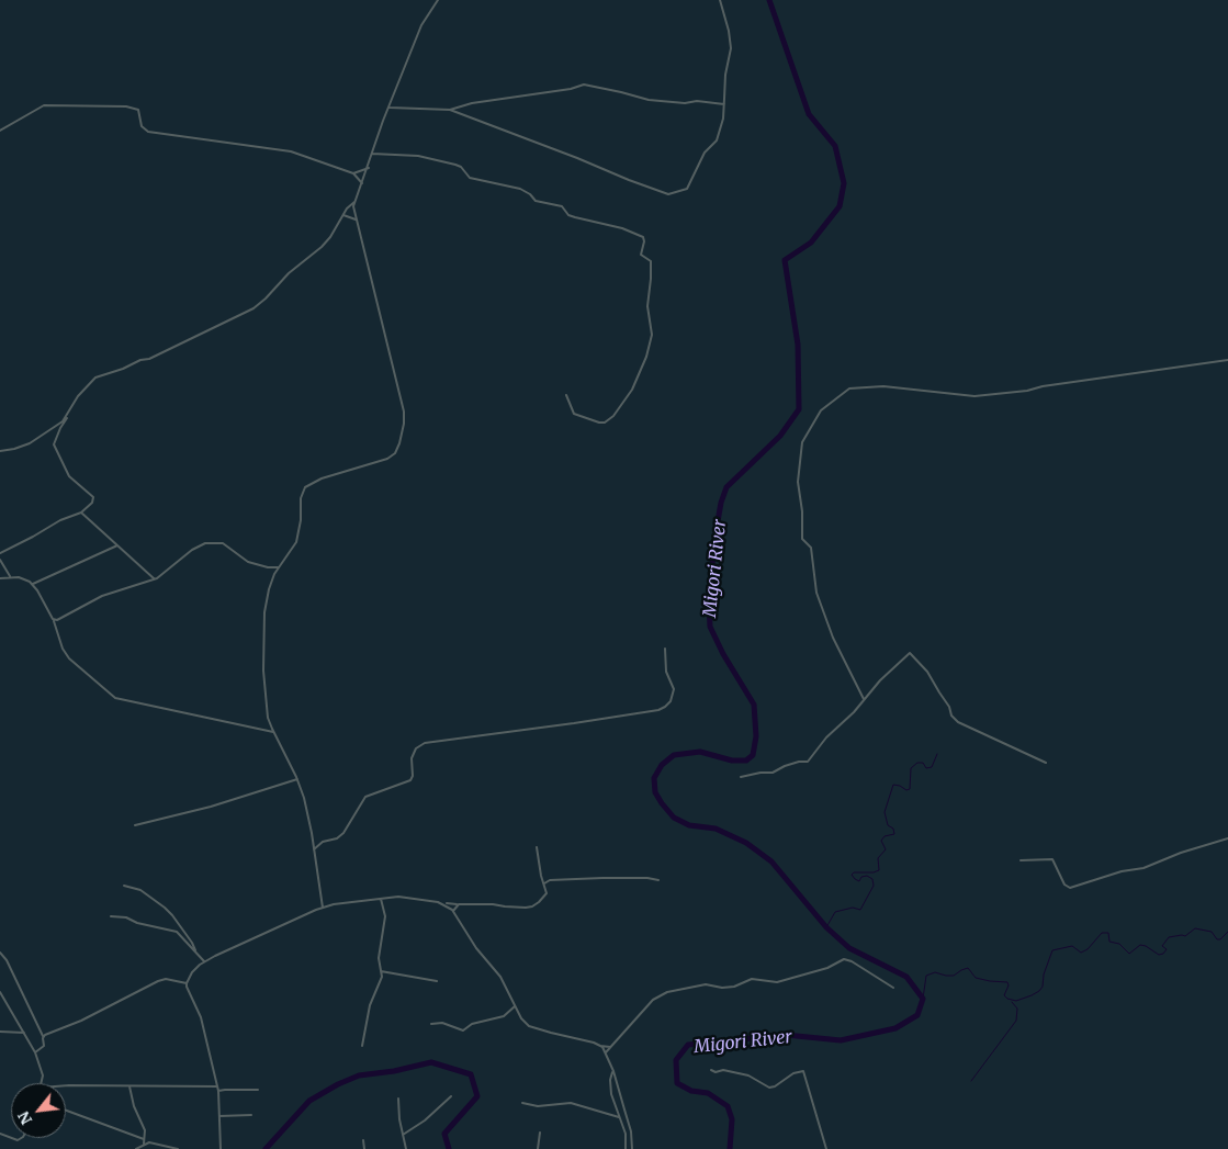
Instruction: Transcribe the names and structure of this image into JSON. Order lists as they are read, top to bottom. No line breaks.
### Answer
{"water":["Migori River"],"north":"bottom left"}
